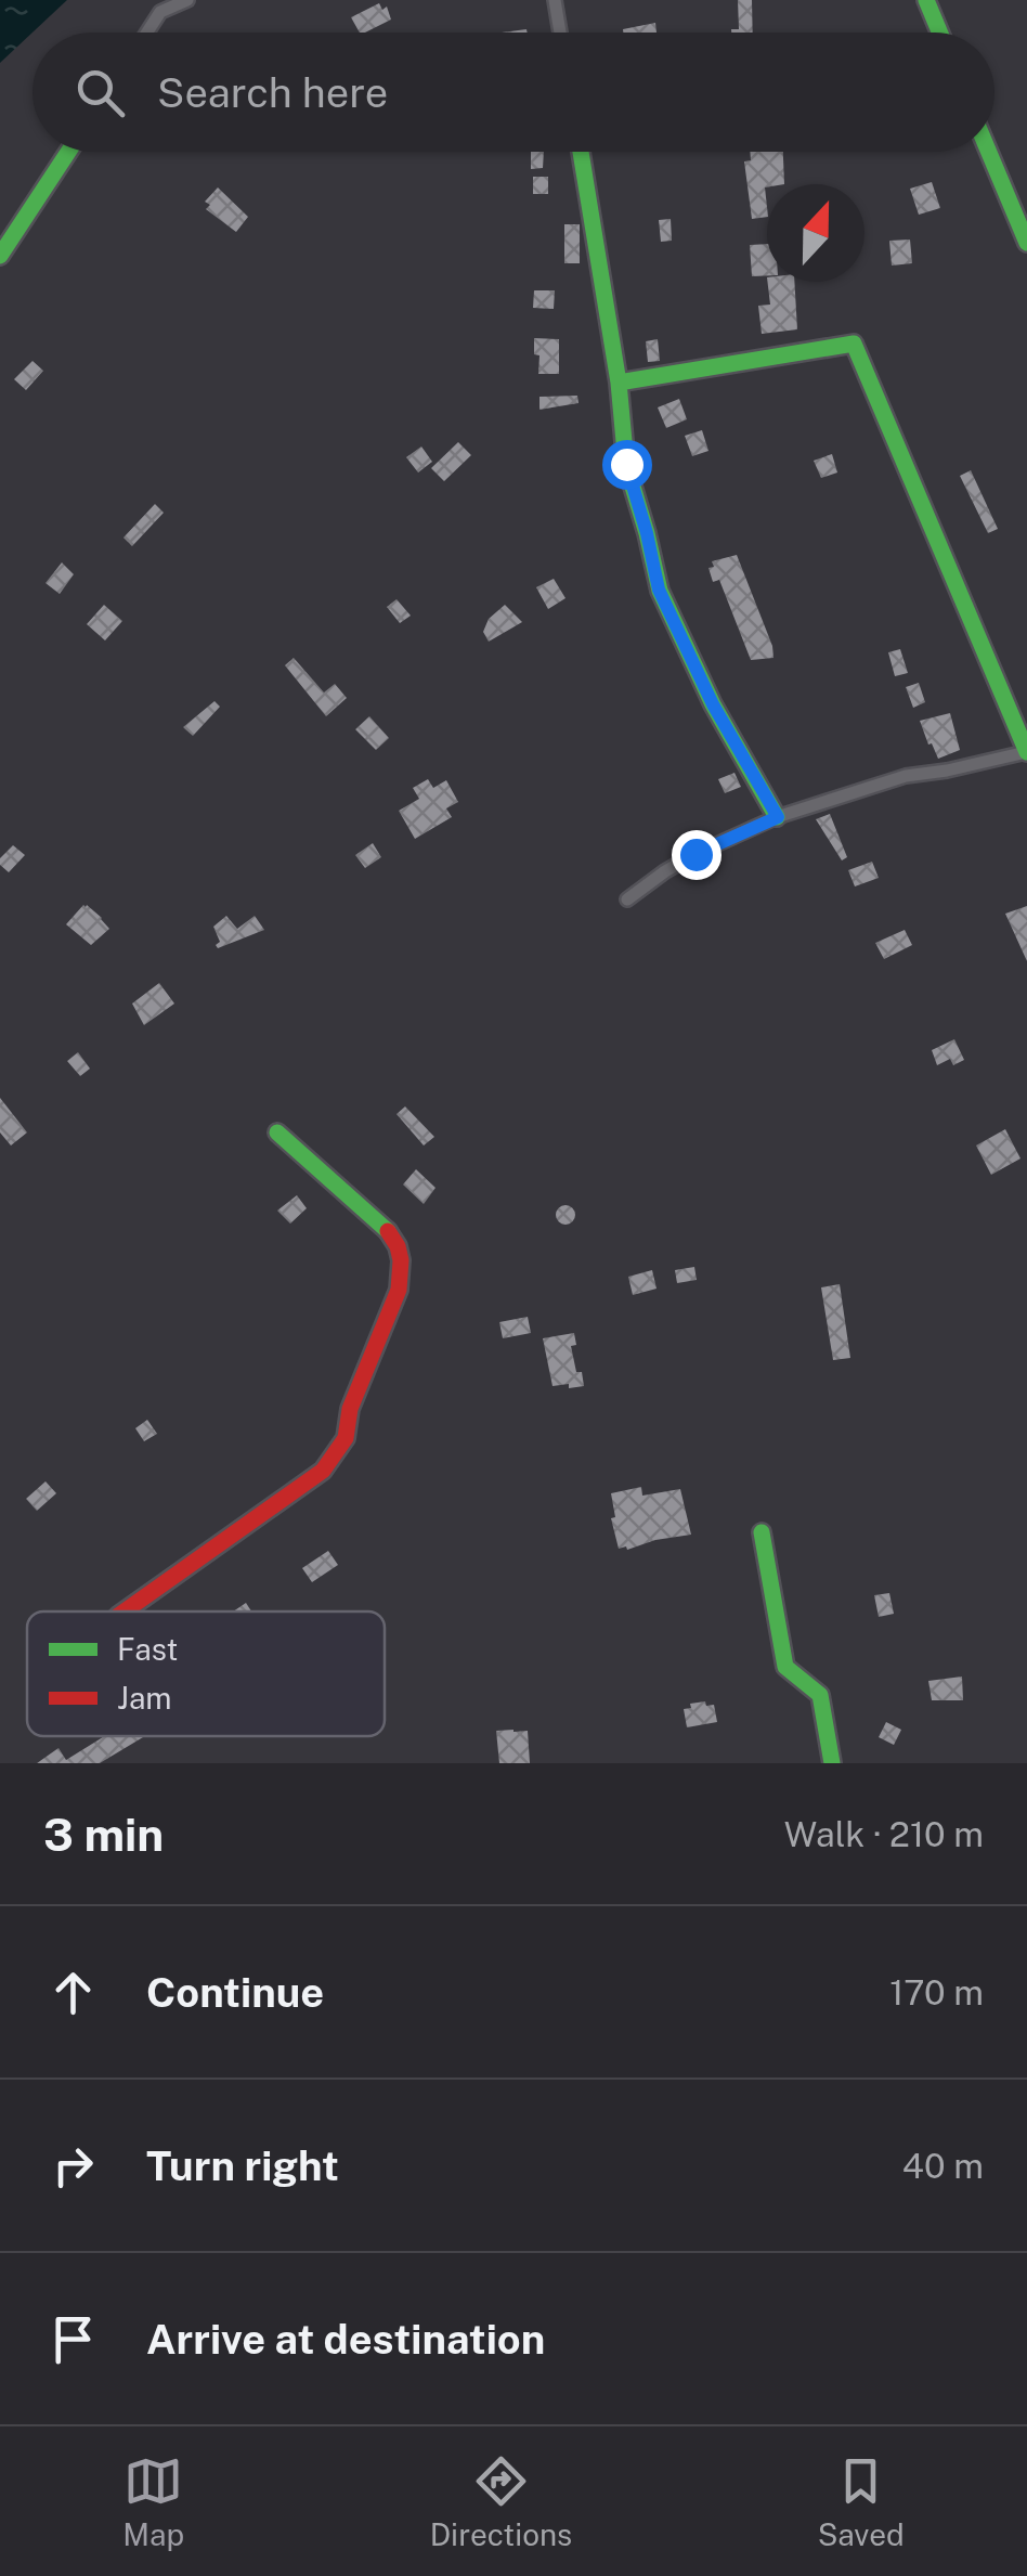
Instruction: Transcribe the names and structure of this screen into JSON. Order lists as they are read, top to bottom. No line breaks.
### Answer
{"legend":["Fast","Jam"],"north":"top","page":{"search":"Search here","heading":["3 min","Walk · 210 m"],"list":[["Continue","170 m"],["Turn right","40 m"],"Arrive at destination"],"nav":["Map","Directions","Saved"]}}
